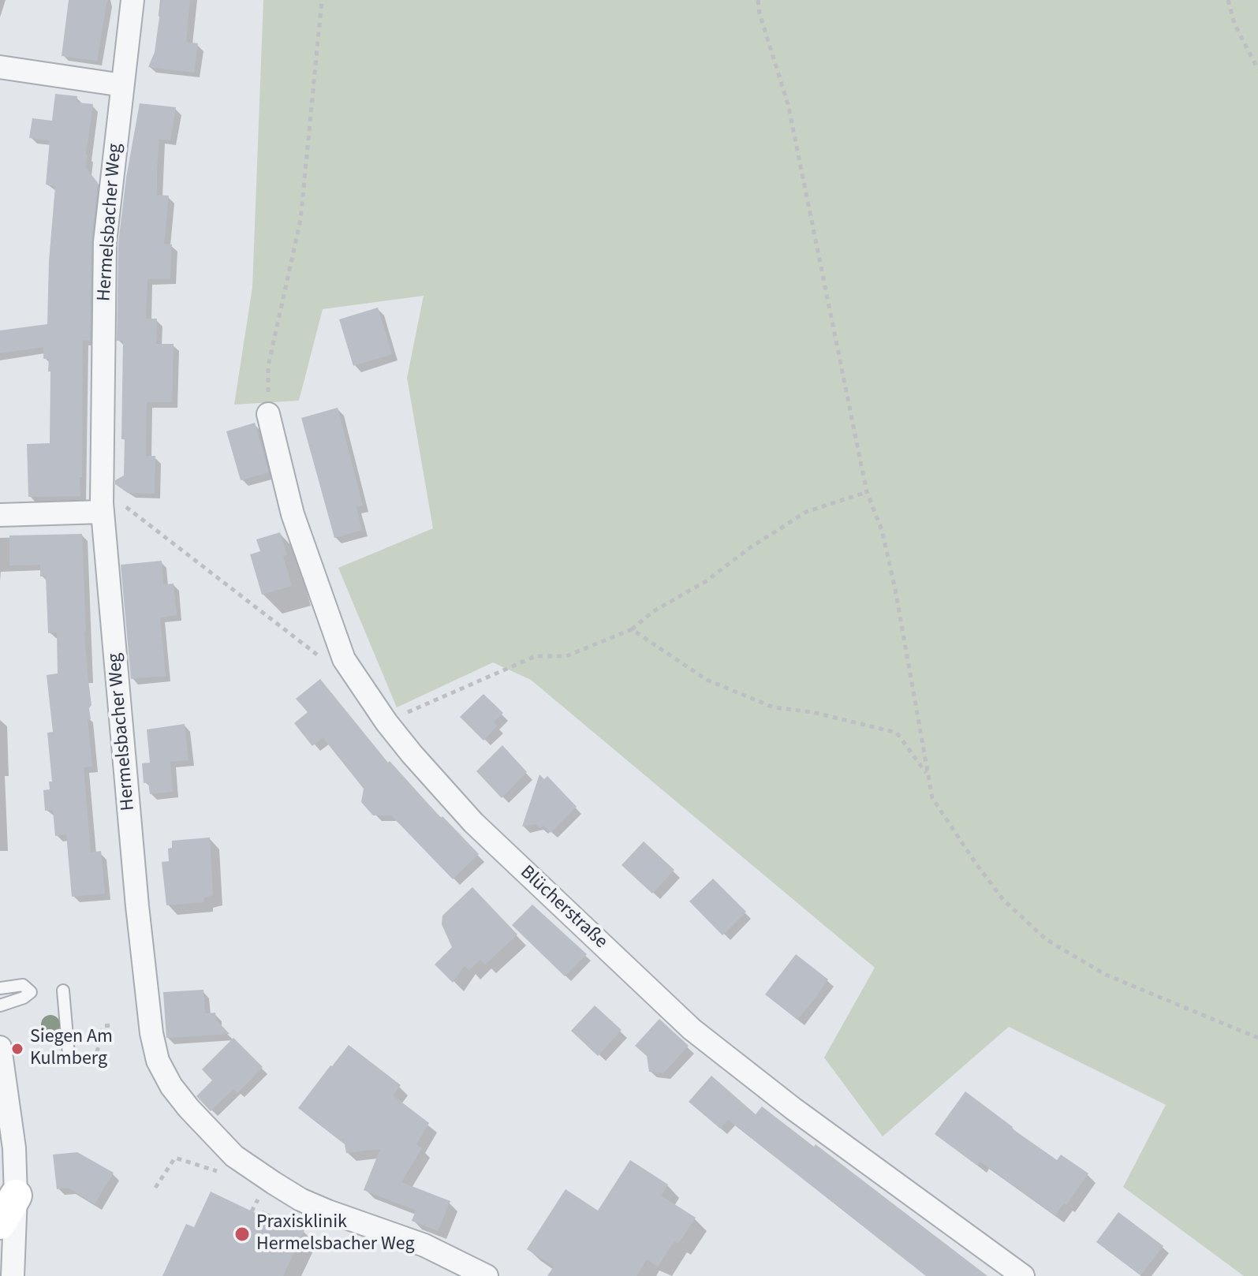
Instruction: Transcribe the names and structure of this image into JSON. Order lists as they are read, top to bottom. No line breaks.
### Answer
{"streets":{"street":["Hermelsbacher Weg","Blücherstraße"]},"places":["Siegen Am Kulmberg","Praxisklinik Hermelsbacher Weg"]}
